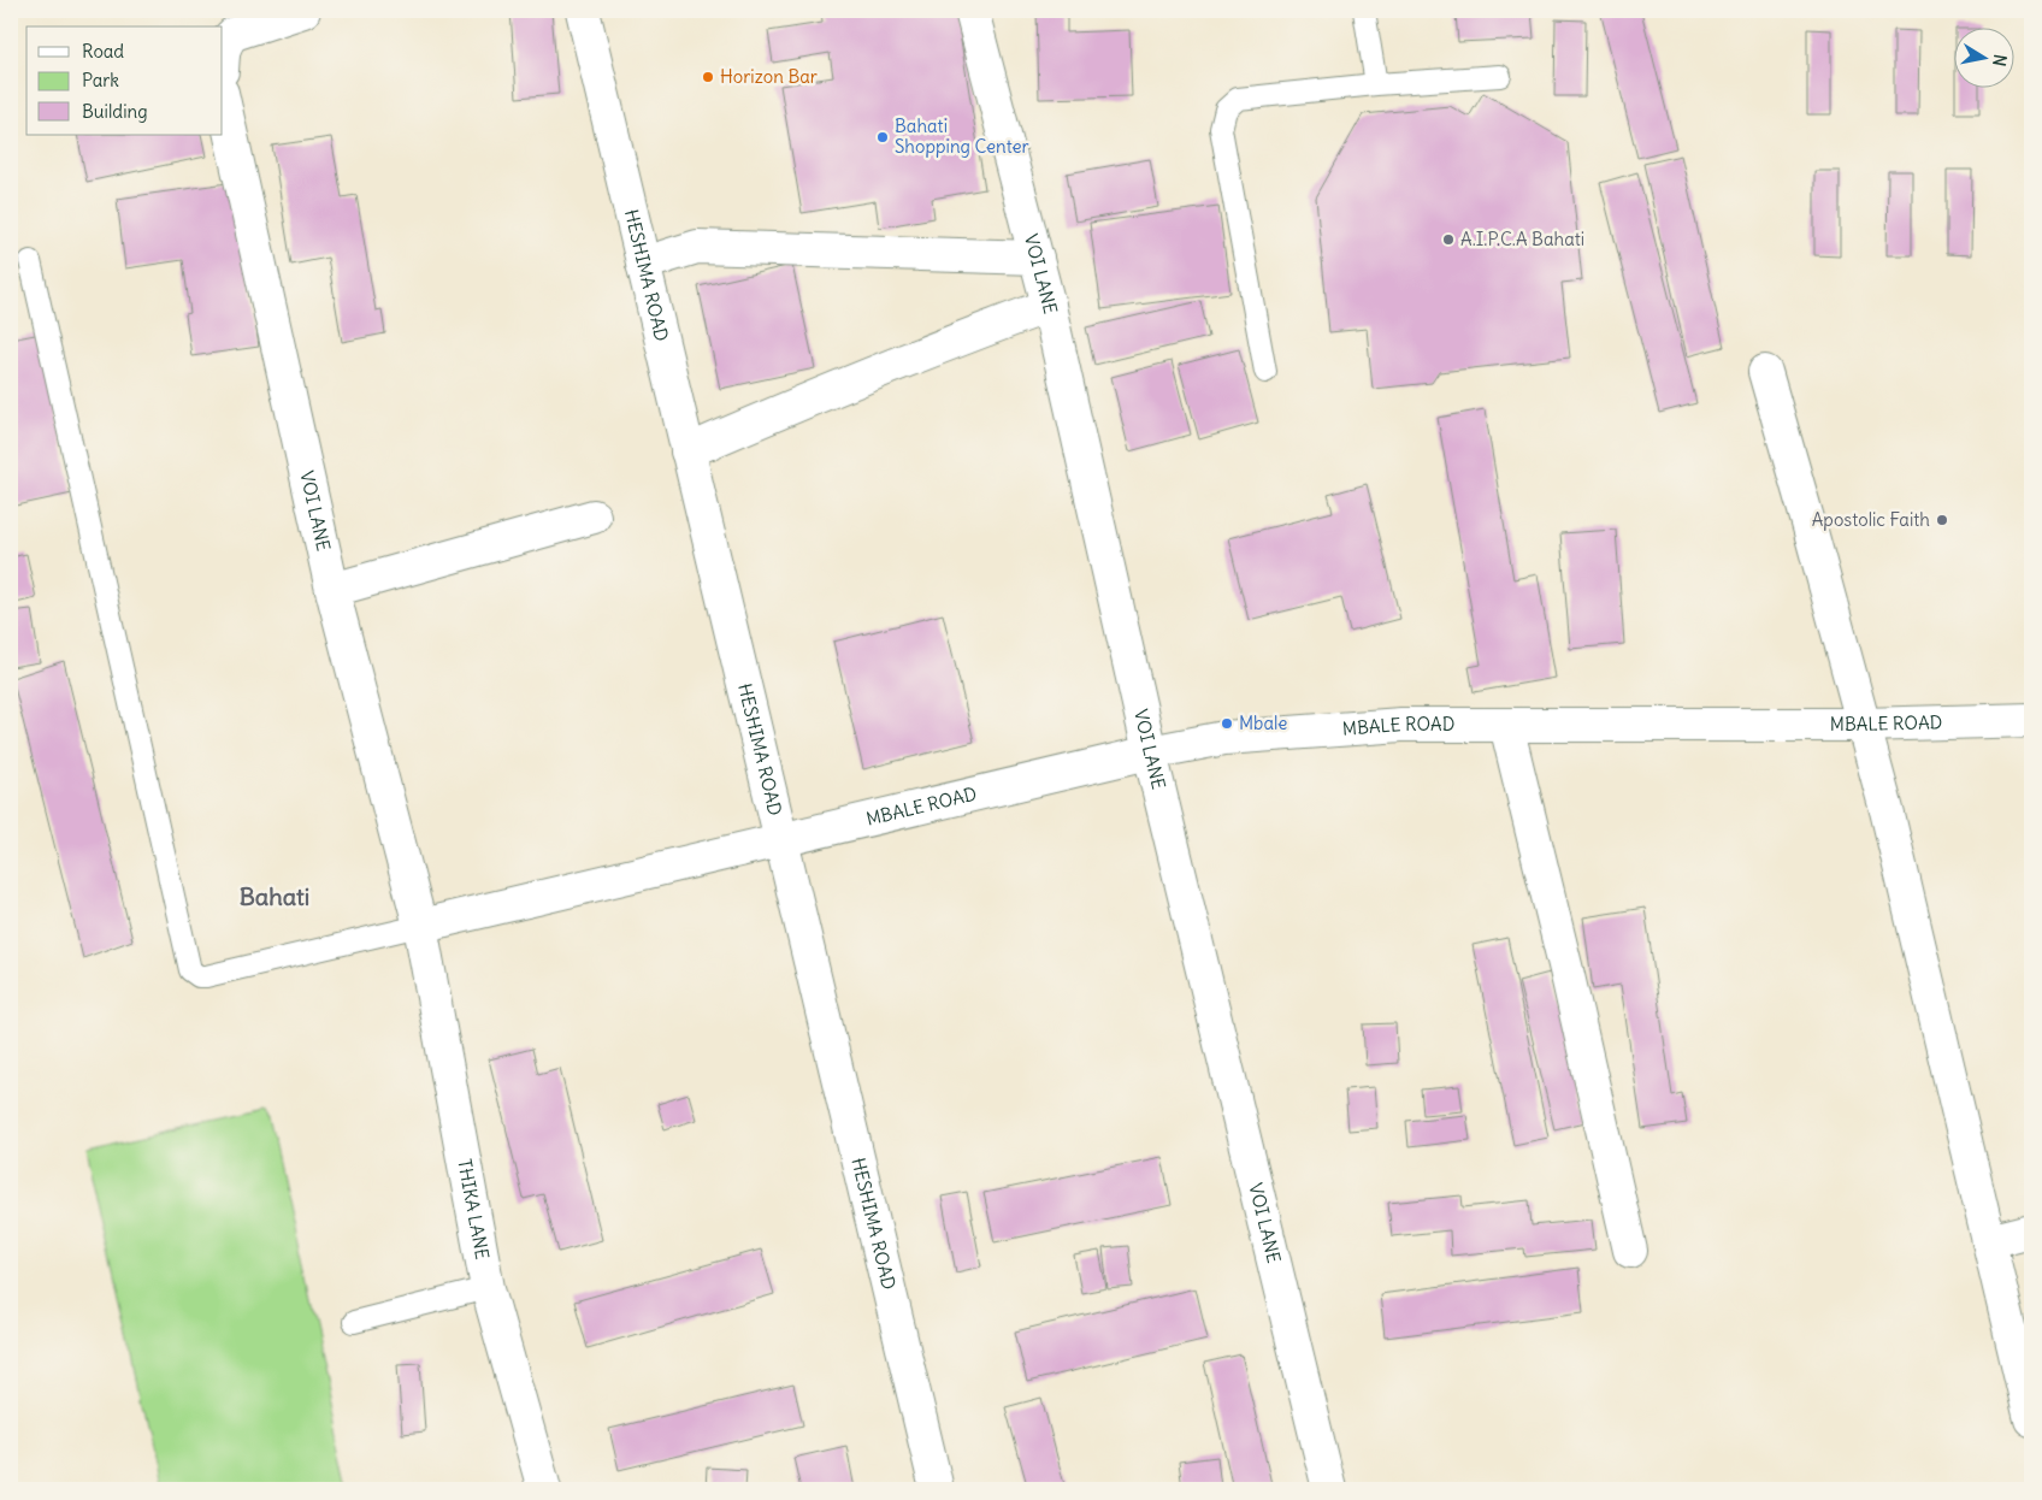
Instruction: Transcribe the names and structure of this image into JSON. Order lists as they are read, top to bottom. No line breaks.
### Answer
{"streets":{"street":["VOI LANE","HESHIMA ROAD","MBALE ROAD","THIKA LANE"]},"crossings":[["VOI LANE","MBALE ROAD"],["VOI LANE","THIKA LANE"],["HESHIMA ROAD","MBALE ROAD"],["MBALE ROAD","THIKA LANE"]],"districts":["Bahati"],"places":["Horizon Bar","Bahati Shopping Center","A.I.P.C.A Bahati","Apostolic Faith","Mbale"],"legend":["Road","Park","Building"],"north":"right"}
